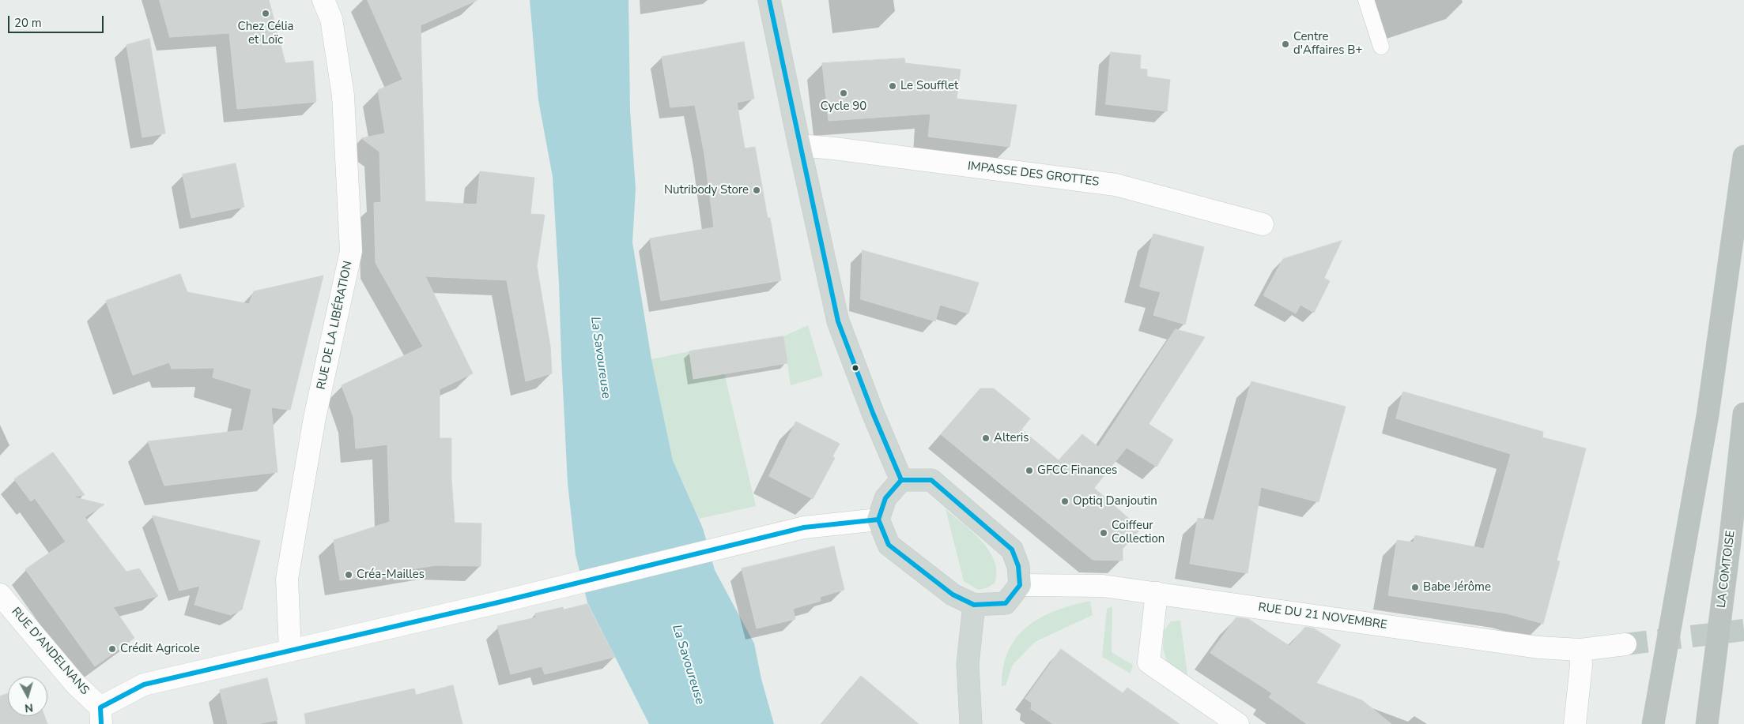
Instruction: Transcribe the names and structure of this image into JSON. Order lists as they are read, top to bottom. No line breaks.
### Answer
{"streets":{"highway":["LA COMTOISE"],"street":["IMPASSE DES GROTTES","RUE DE LA LIBÉRATION","RUE DU 21 NOVEMBRE","RUE D'ANDELNANS"]},"water":["La Savoureuse"],"places":["Chez Célia et Loïc","Centre d'Affaires B+","Le Soufflet","Cycle 90","Nutribody Store","Alteris","GFCC Finances","Optiq Danjoutin","Coiffeur Collection","Créa-Mailles","Babe Jérôme","Crédit Agricole"],"scale_bar":"20 m","north":"bottom"}
